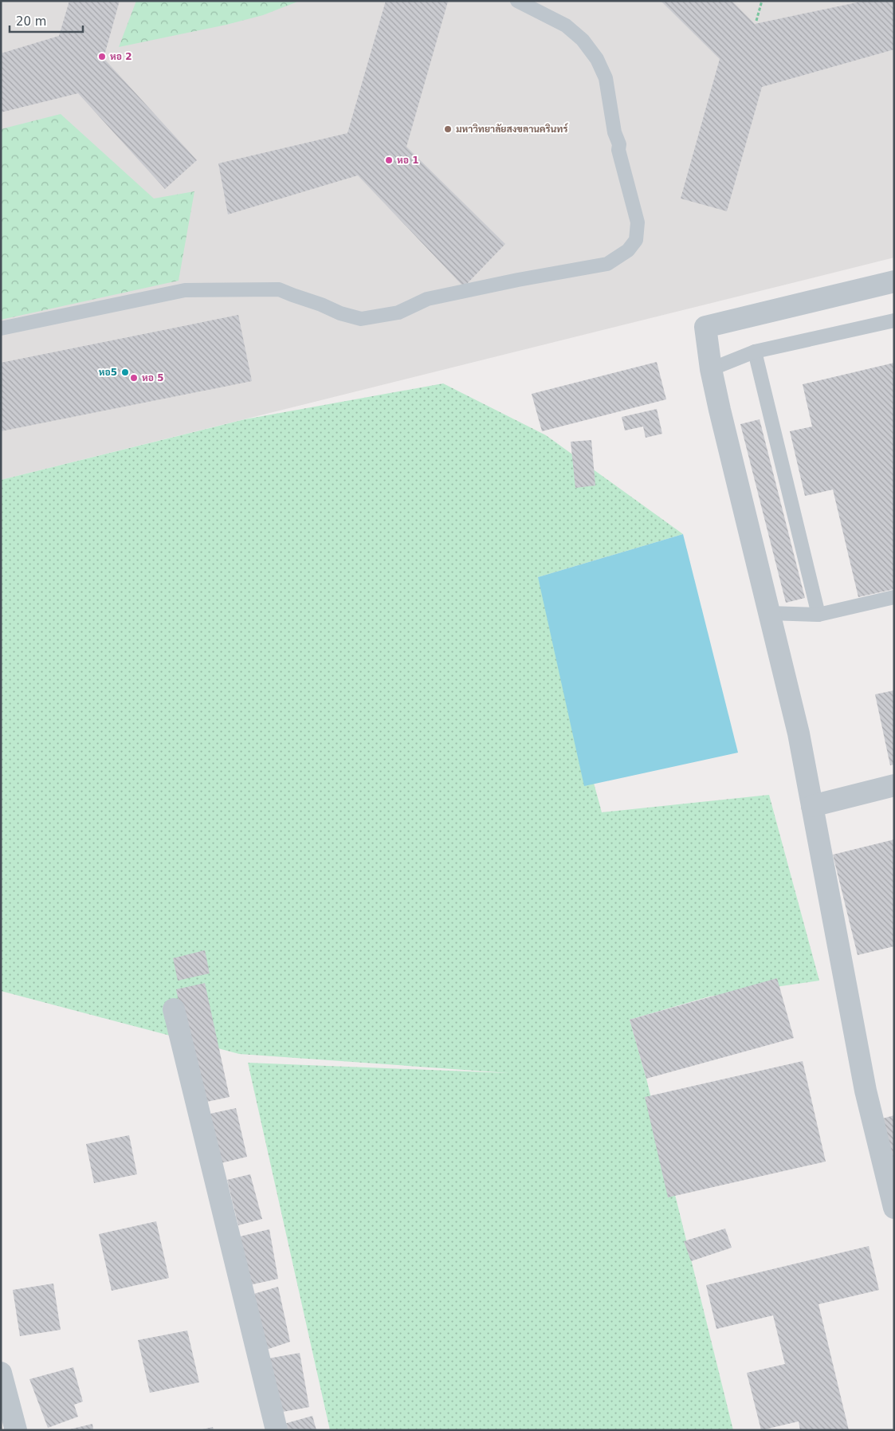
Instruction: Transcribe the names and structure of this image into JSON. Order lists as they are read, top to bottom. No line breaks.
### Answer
{"places":["หอ 2","มหาวิทยาลัยสงขลานครินทร์","หอ 1","หอ5","หอ 5"],"scale_bar":"20 m"}
